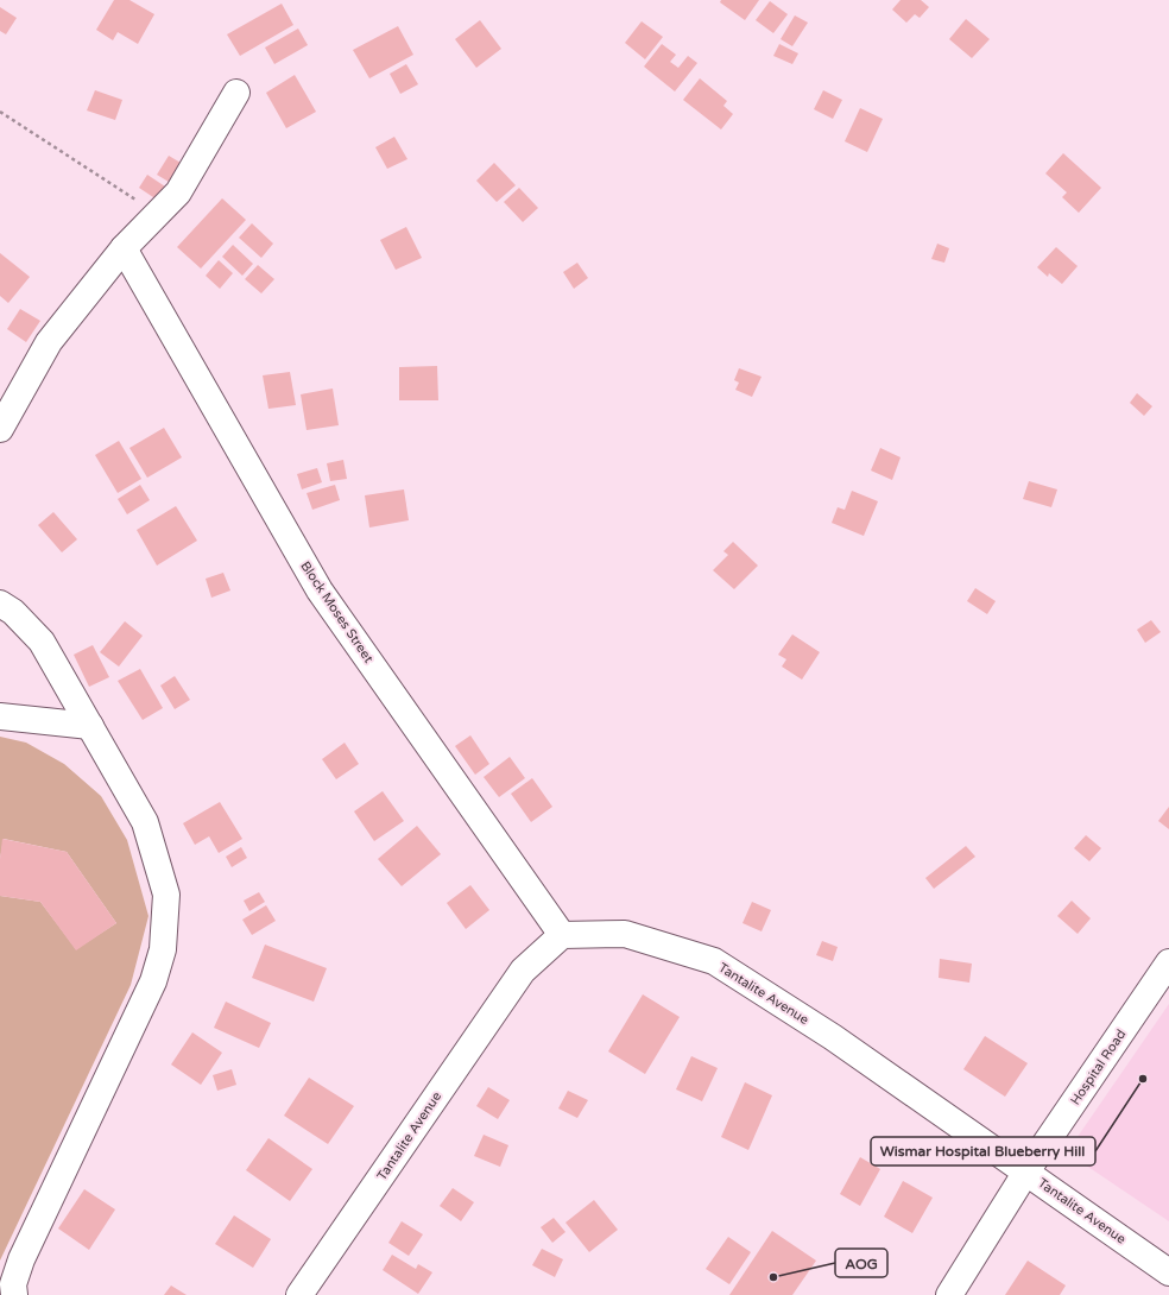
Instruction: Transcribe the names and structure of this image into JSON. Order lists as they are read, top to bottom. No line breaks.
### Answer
{"streets":{"street":["Block Moses Street","Tantalite Avenue","Hospital Road"]},"crossings":[["Block Moses Street","Tantalite Avenue"],["Tantalite Avenue","Hospital Road"]],"places":["Wismar Hospital Blueberry Hill","AOG"]}
